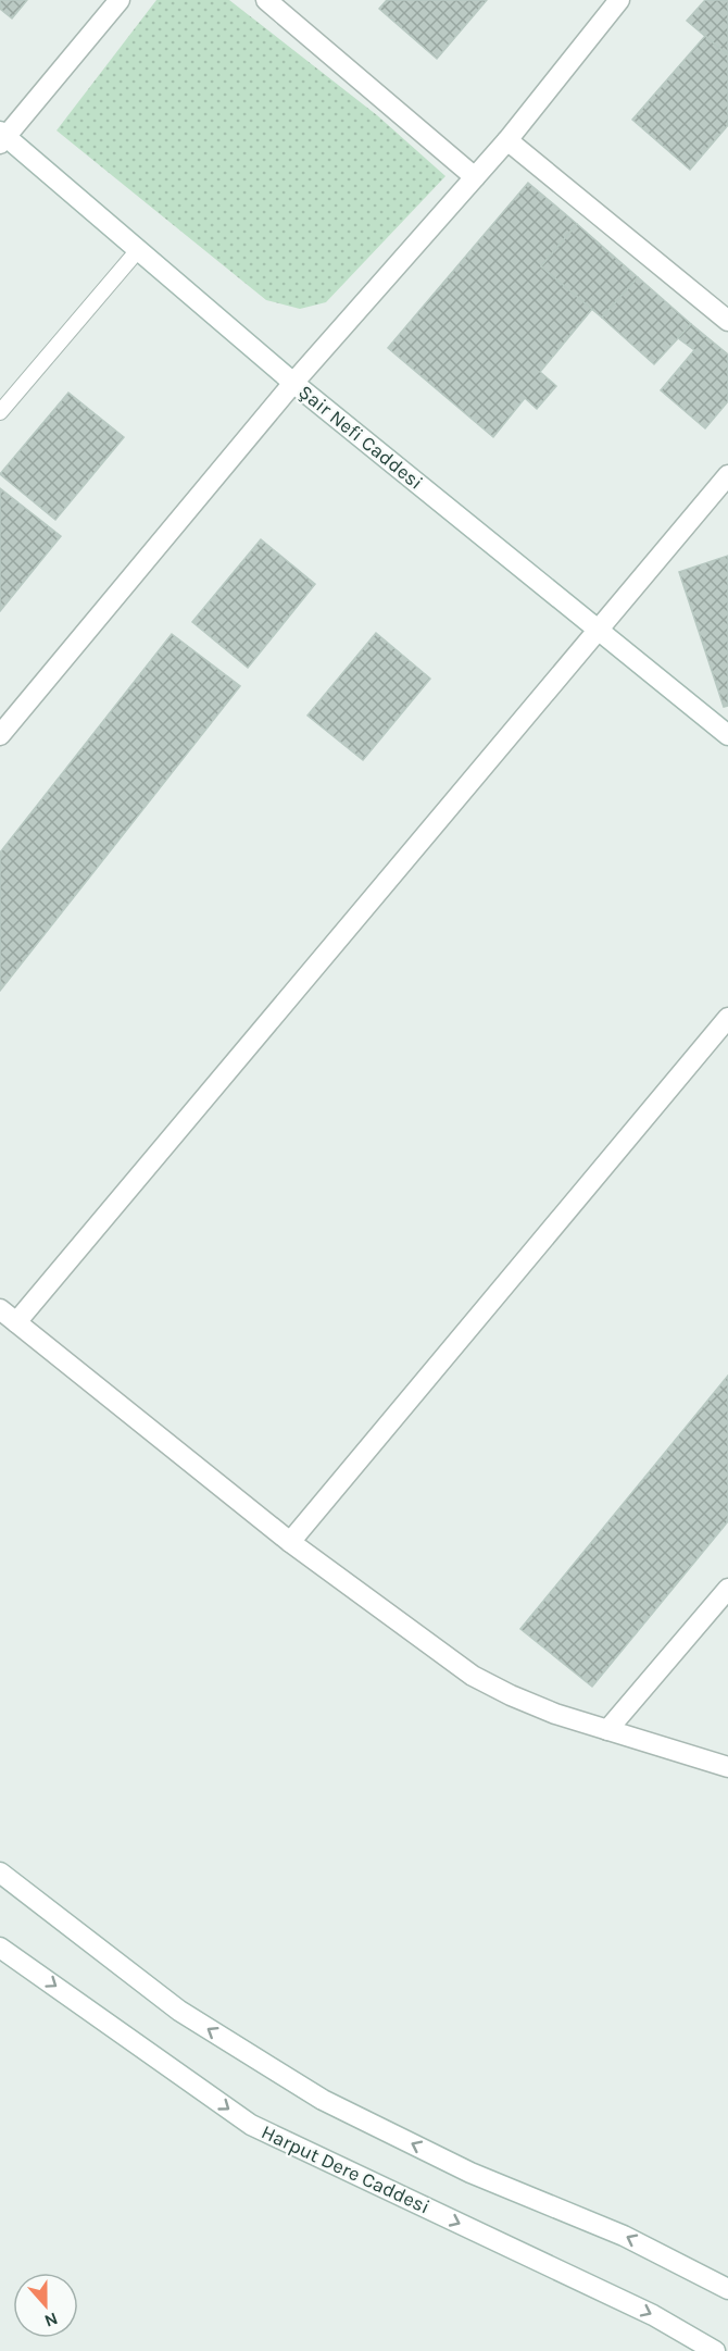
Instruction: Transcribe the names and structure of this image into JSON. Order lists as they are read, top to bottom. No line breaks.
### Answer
{"streets":{"street":["Şair Nefi Caddesi","Harput Dere Caddesi"]},"north":"bottom"}
